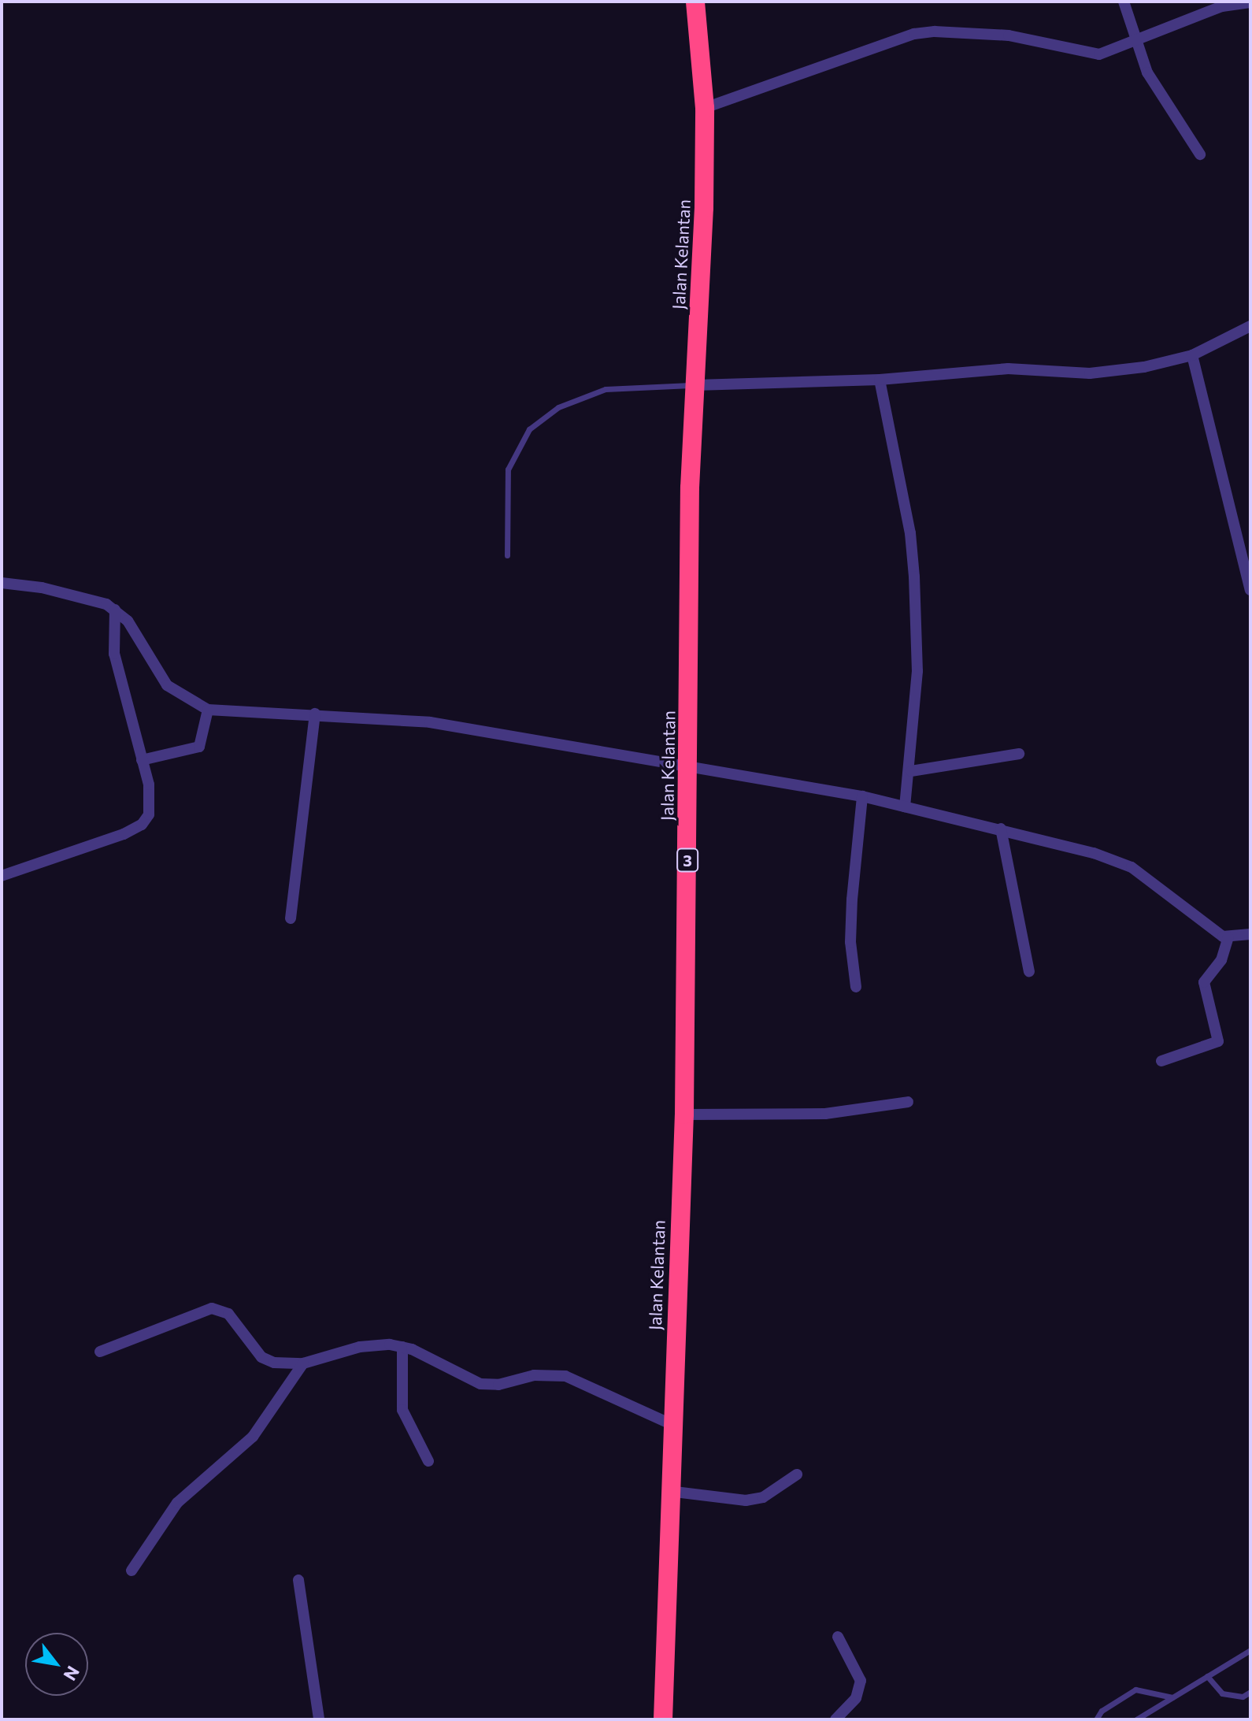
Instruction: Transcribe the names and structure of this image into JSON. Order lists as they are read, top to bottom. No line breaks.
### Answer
{"streets":{"highway":["Jalan Kelantan","3"]},"north":"bottom right"}
